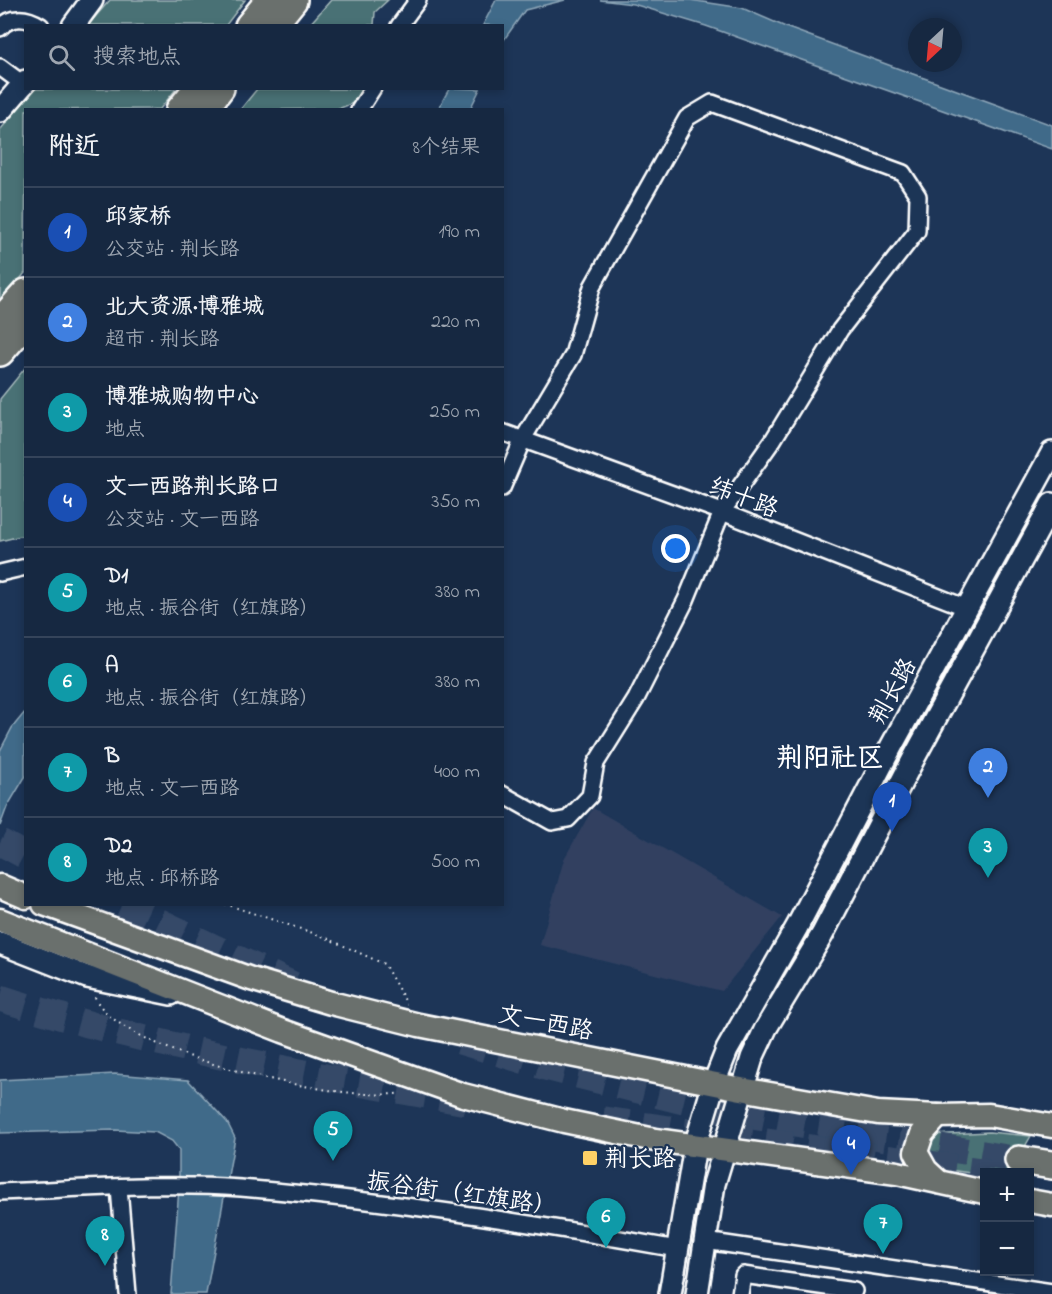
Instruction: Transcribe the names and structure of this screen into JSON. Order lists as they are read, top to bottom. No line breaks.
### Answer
{"streets":{"main road":["荆长路","文一西路"],"street":["纬十路","振谷街（红旗路）"]},"crossings":[["纬十路","荆长路"],["荆长路","文一西路"],["荆长路","振谷街（红旗路）"]],"districts":["荆阳社区"],"places":{"transit":["荆长路"]},"north":"bottom left","page":{"search":"搜索地点","heading":["附近","8个结果"],"list":[{"mark":"1","name":"邱家桥","note":"公交站 · 荆长路","value":"190 m"},{"mark":"2","name":"北大资源·博雅城","note":"超市 · 荆长路","value":"220 m"},{"mark":"3","name":"博雅城购物中心","note":"地点","value":"250 m"},{"mark":"4","name":"文一西路荆长路口","note":"公交站 · 文一西路","value":"350 m"},{"mark":"5","name":"D1","note":"地点 · 振谷街（红旗路）","value":"380 m"},{"mark":"6","name":"A","note":"地点 · 振谷街（红旗路）","value":"380 m"},{"mark":"7","name":"B","note":"地点 · 文一西路","value":"400 m"},{"mark":"8","name":"D2","note":"地点 · 邱桥路","value":"500 m"}],"pins":["2","1","3","5","4","6","7","8"],"map_buttons":["+","−"]}}
